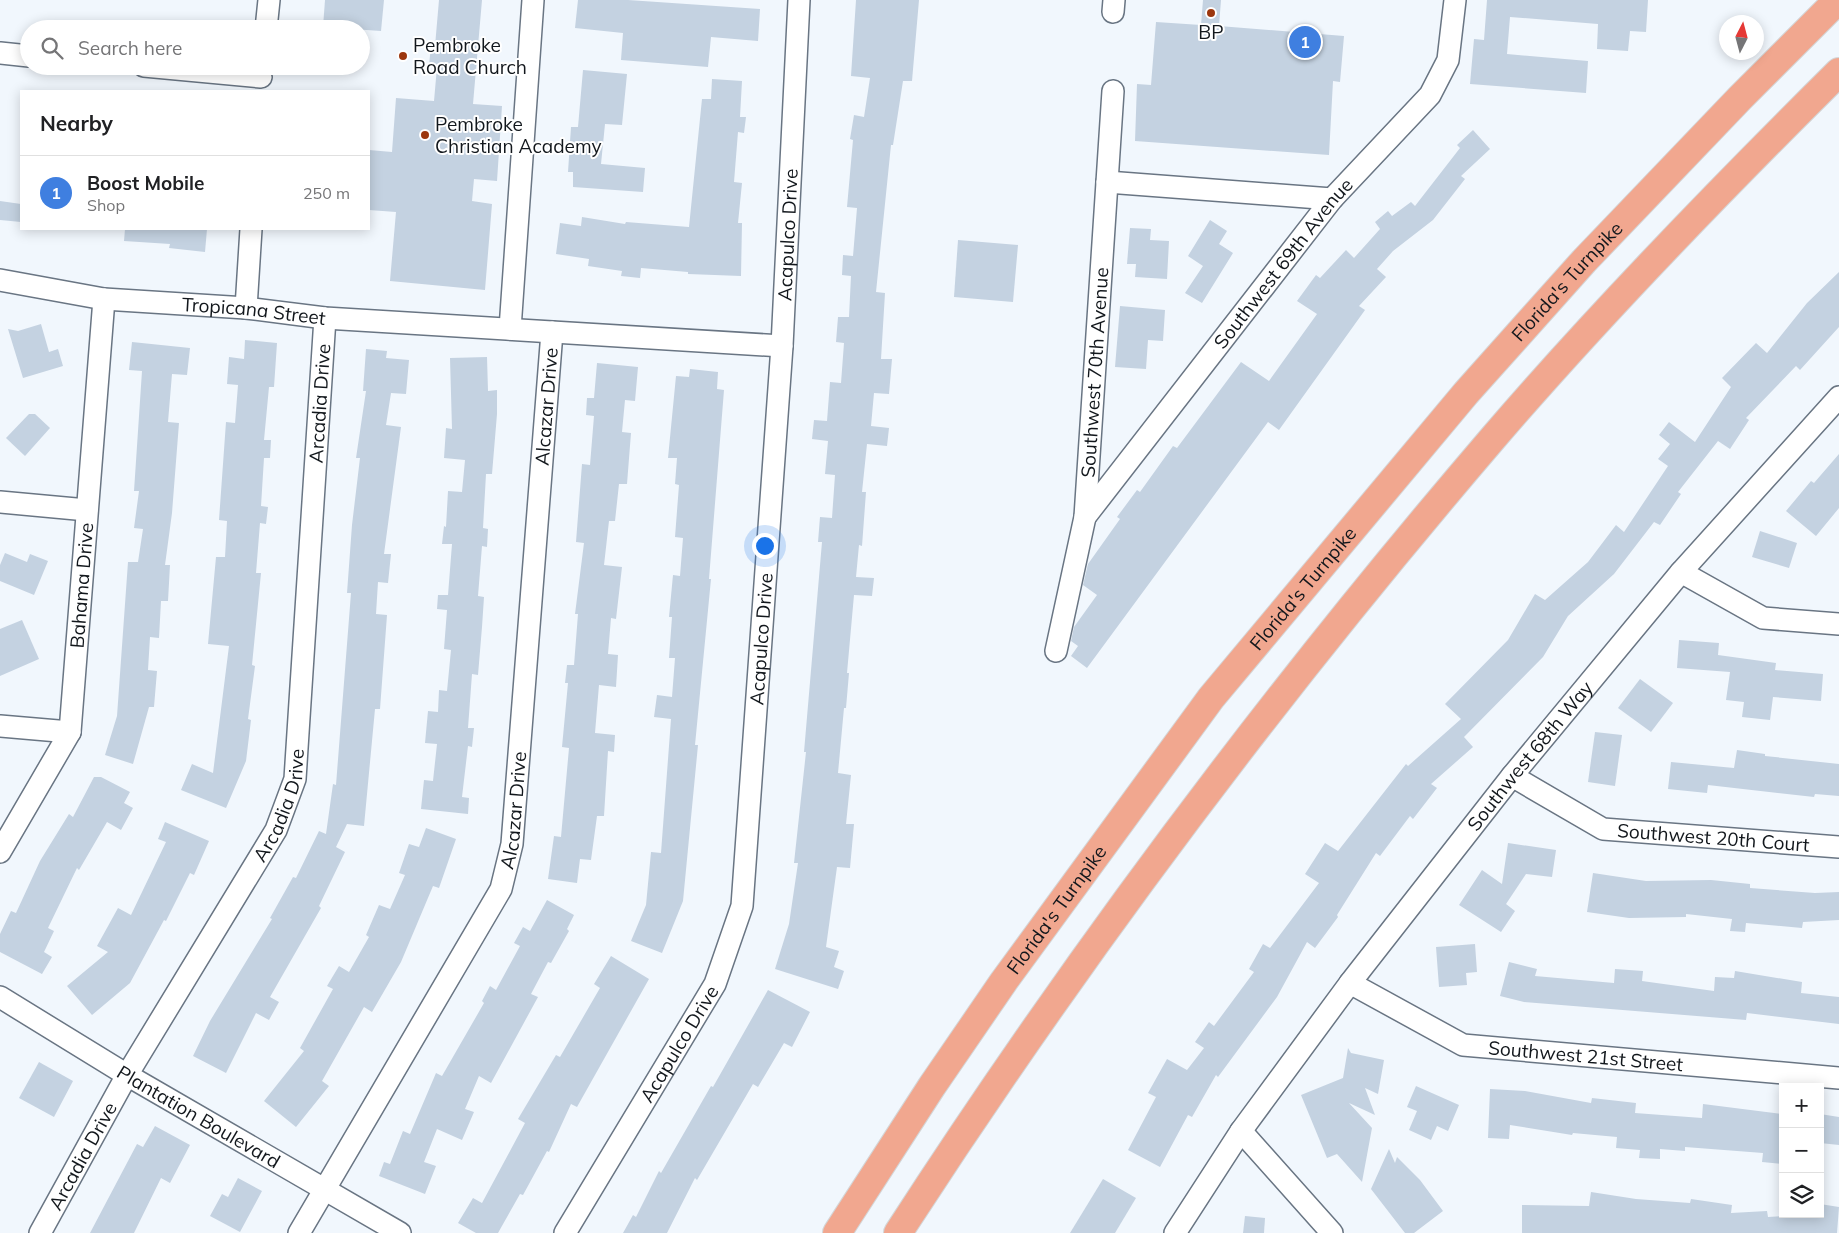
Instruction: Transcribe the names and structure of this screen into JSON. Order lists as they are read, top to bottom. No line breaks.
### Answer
{"streets":{"highway":["Florida's Turnpike"],"street":["Acapulco Drive","Southwest 69th Avenue","Tropicana Street","Southwest 70th Avenue","Arcadia Drive","Alcazar Drive","Bahama Drive","Southwest 68th Way","Southwest 20th Court","Southwest 21st Street","Plantation Boulevard"]},"crossings":[["Acapulco Drive","Tropicana Street"],["Southwest 69th Avenue","Southwest 70th Avenue"],["Tropicana Street","Arcadia Drive"],["Tropicana Street","Alcazar Drive"],["Tropicana Street","Bahama Drive"],["Arcadia Drive","Plantation Boulevard"],["Alcazar Drive","Plantation Boulevard"],["Southwest 68th Way","Southwest 20th Court"],["Southwest 68th Way","Southwest 21st Street"]],"places":["BP","Pembroke Road Church","Pembroke Christian Academy"],"north":"top","page":{"search":"Search here","pins":"1","heading":"Nearby","list":[{"mark":"1","name":"Boost Mobile","note":"Shop","value":"250 m"}],"map_buttons":["+","−"]}}
